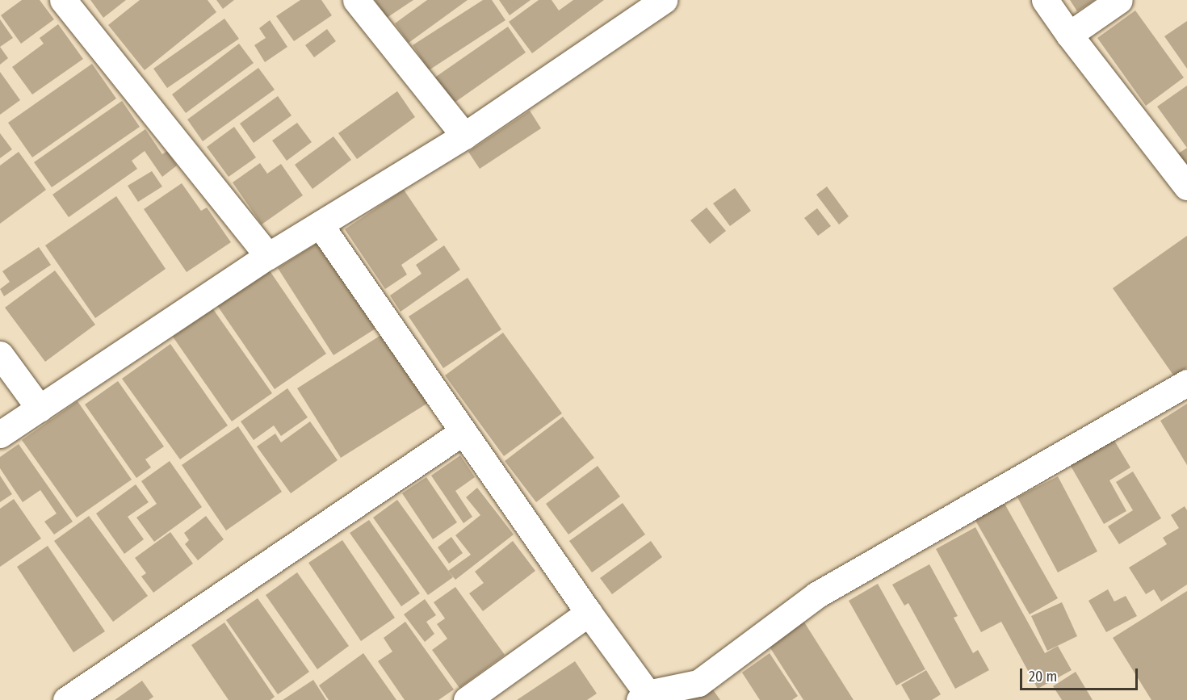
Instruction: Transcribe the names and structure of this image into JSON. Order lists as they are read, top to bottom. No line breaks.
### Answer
{"scale_bar":"20 m"}
